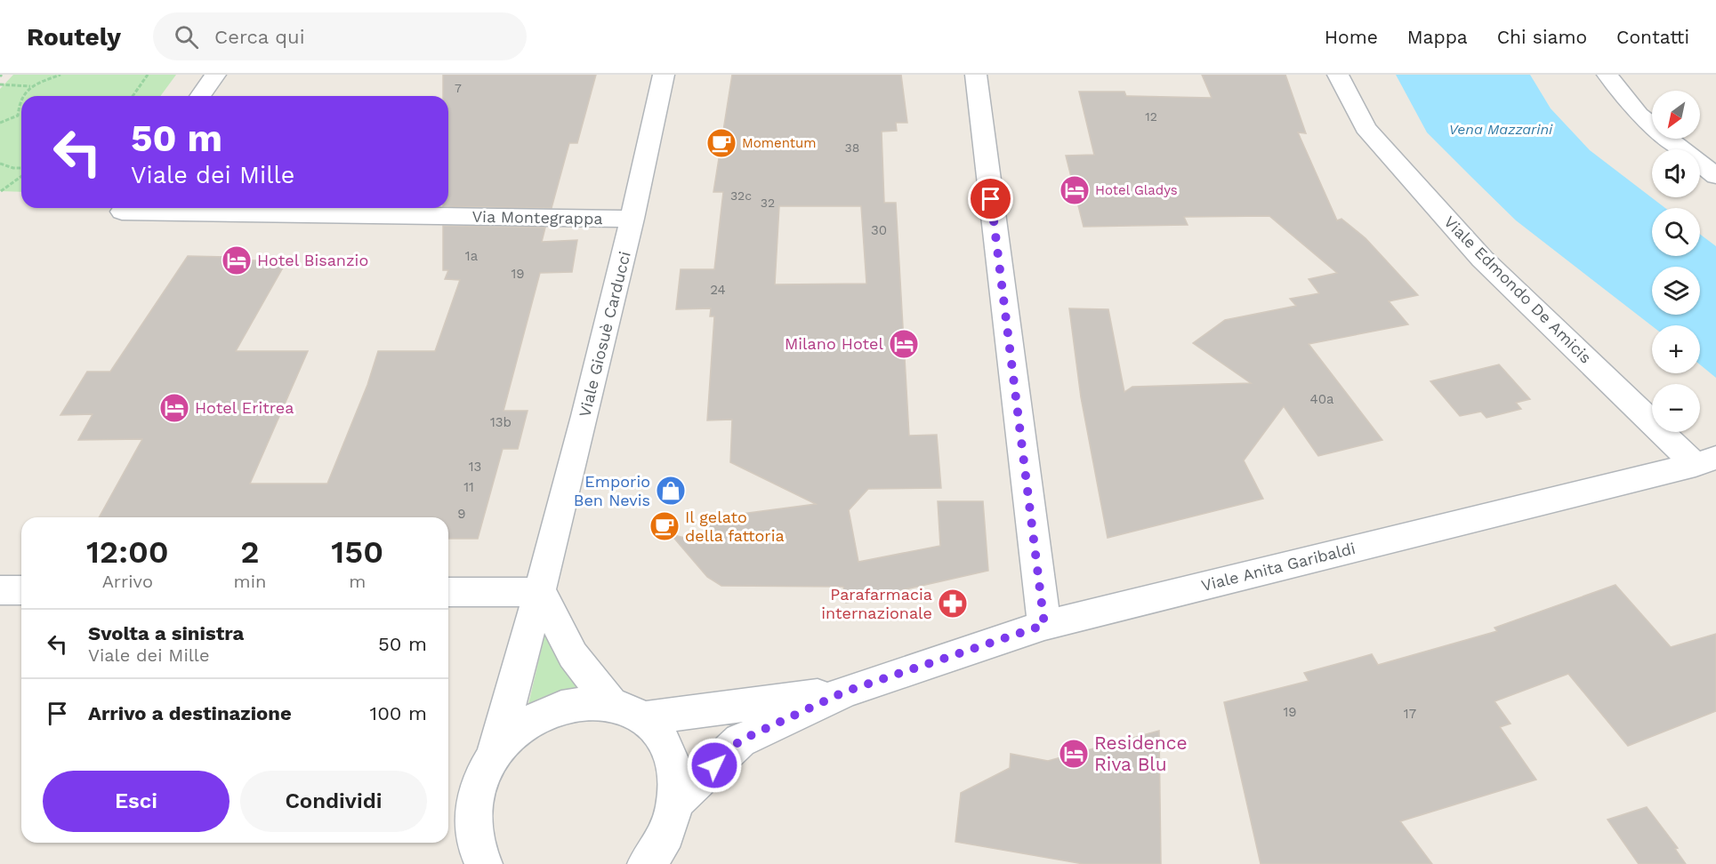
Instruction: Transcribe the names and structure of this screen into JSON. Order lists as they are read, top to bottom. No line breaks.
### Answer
{"streets":{"street":["Via Montegrappa","Viale Edmondo De Amicis","Viale Giosuè Carducci","Viale Anita Garibaldi"]},"crossings":[["Via Montegrappa","Viale Giosuè Carducci"],["Viale Edmondo De Amicis","Viale Anita Garibaldi"]],"water":["Vena Mazzarini"],"places":{"cafe":["Momentum","Il gelato della fattoria"],"hotel":["Hotel Gladys","Hotel Bisanzio","Milano Hotel","Hotel Eritrea","Residence Riva Blu"],"shop":["Emporio Ben Nevis"],"pharmacy":["Parafarmacia internazionale"]},"house_numbers":["7","12","38","32c","32","30","1a","19","24","40a","13b","13","11","9","19","17"],"north":"bottom left","page":{"header":"Routely","search":"Cerca qui","nav":["Home","Mappa","Chi siamo","Contatti"],"map_buttons":["+","−"],"turn":["50 m","Viale dei Mille"],"eta":["12:00","Arrivo","2","min","150","m"],"list":[{"name":"Svolta a sinistra","note":"Viale dei Mille","value":"50 m"},{"name":"Arrivo a destinazione","value":"100 m"}],"buttons":["Esci","Condividi"]}}
